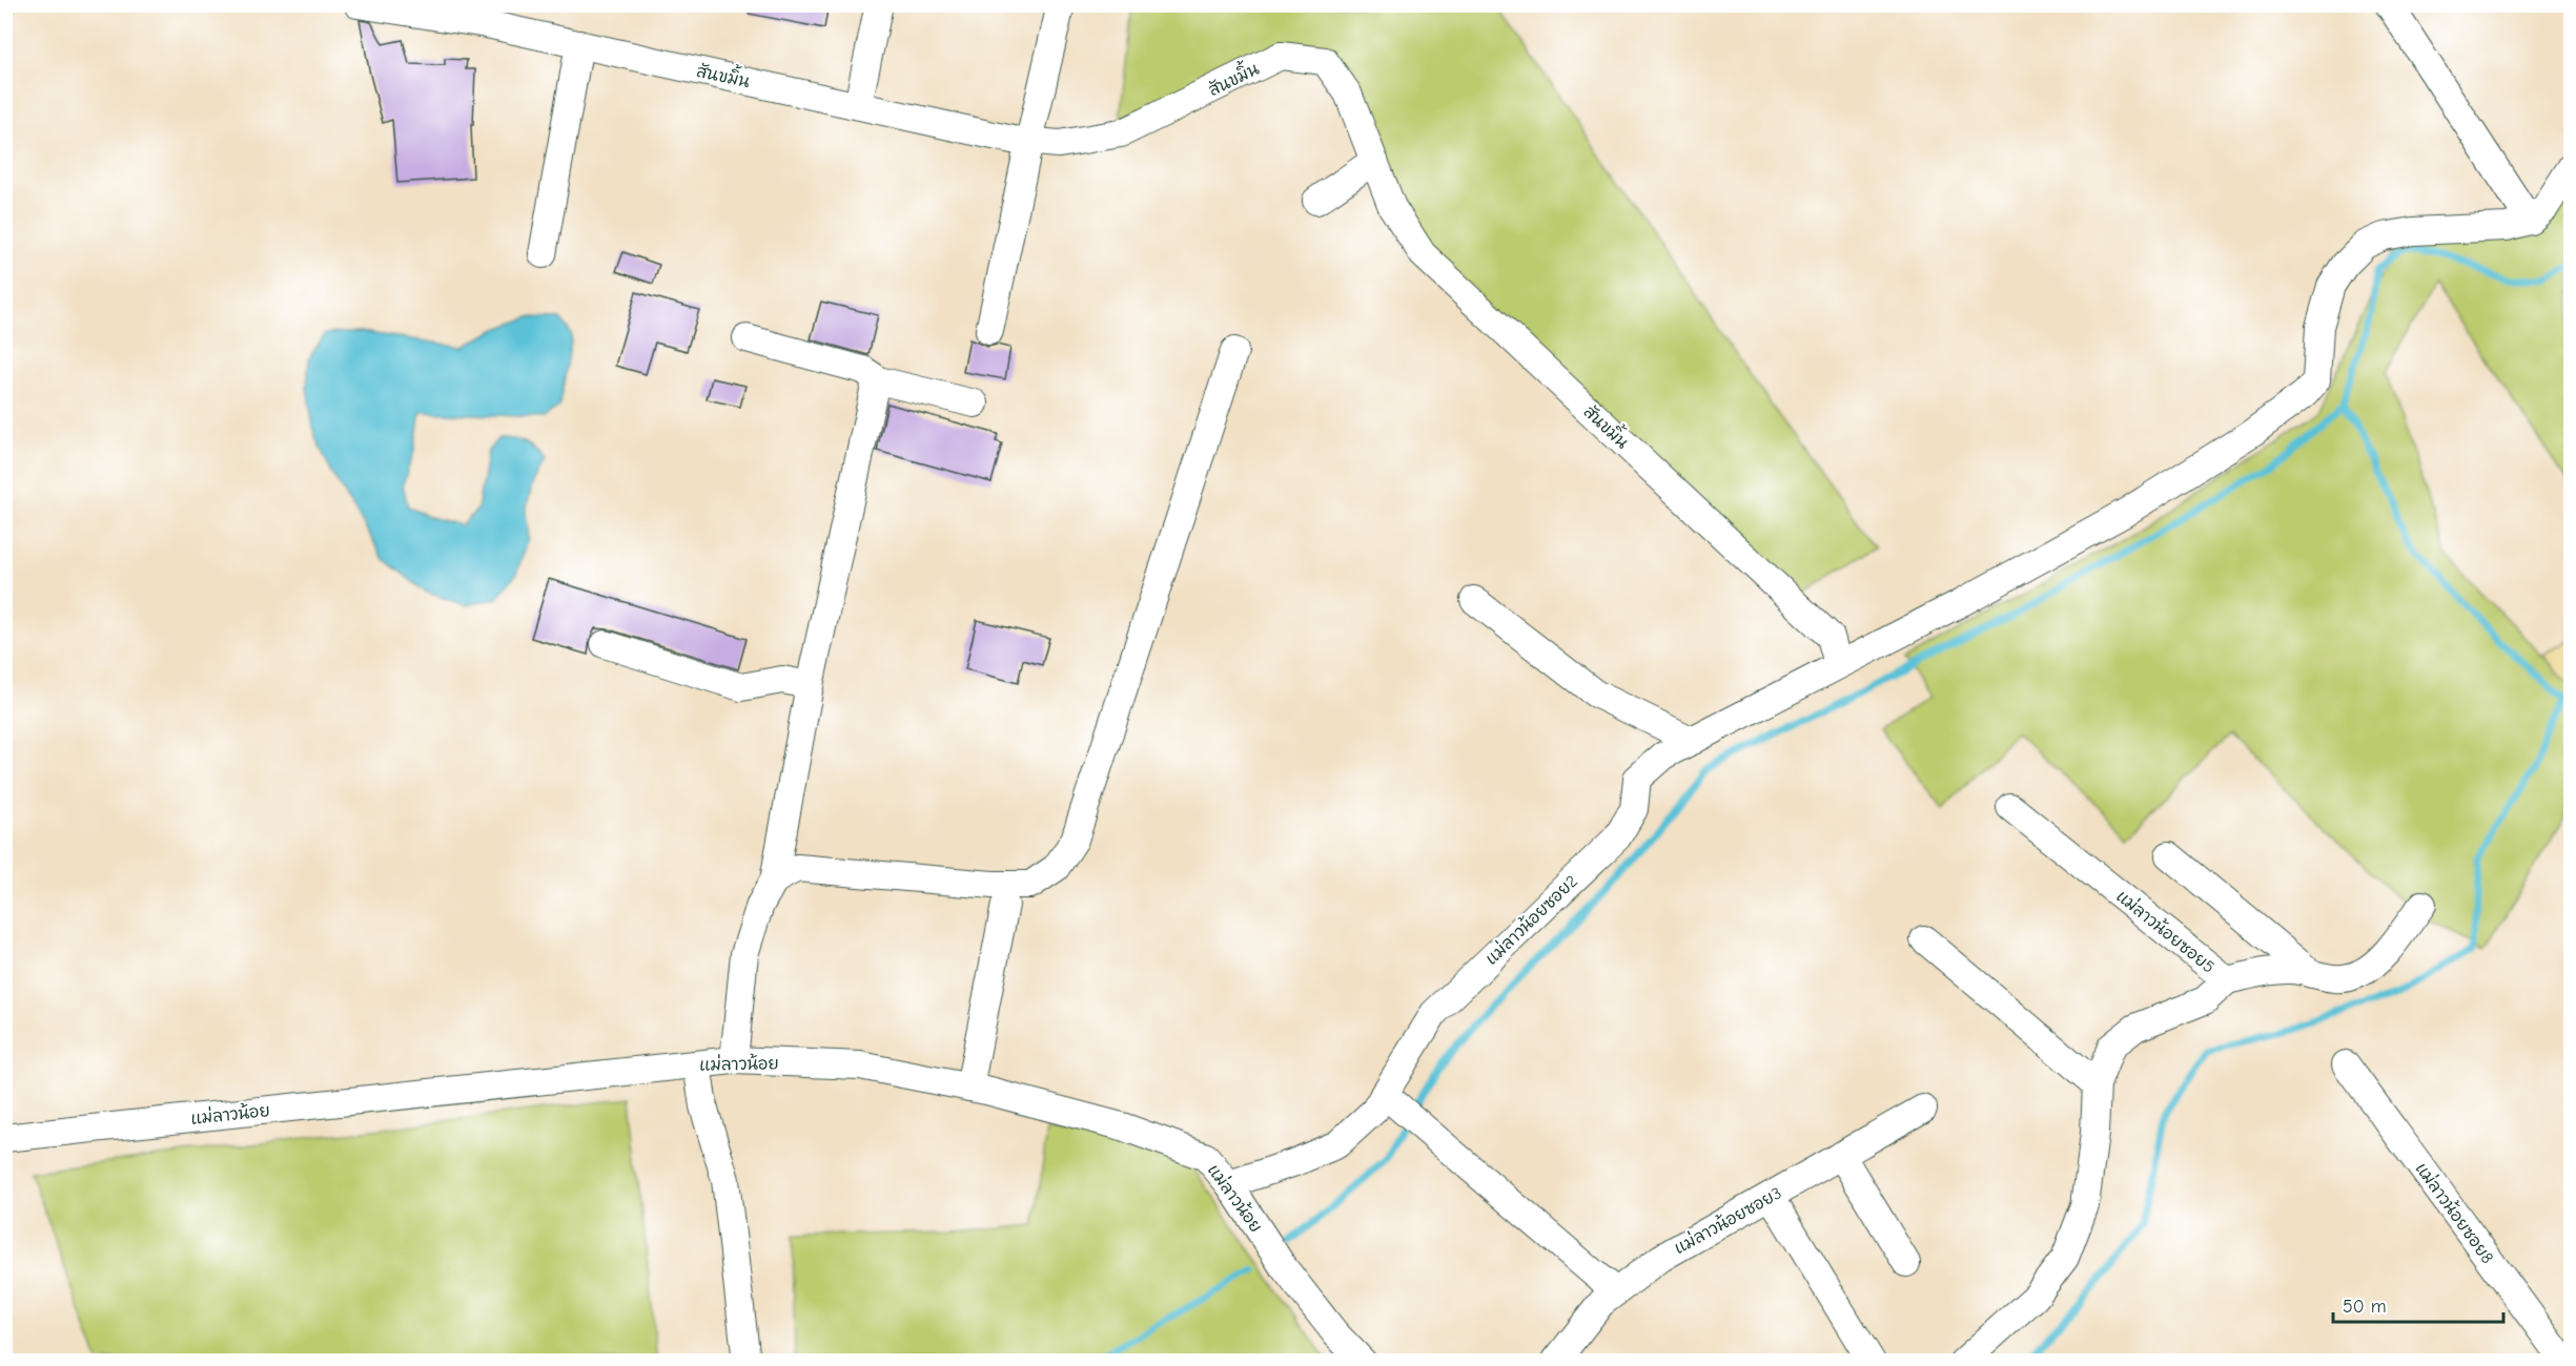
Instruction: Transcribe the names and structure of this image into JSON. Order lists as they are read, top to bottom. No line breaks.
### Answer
{"streets":{"street":["สันขมิ้น","แม่ลาวน้อยซอย2","แม่ลาวน้อยซอย5","แม่ลาวน้อย","แม่ลาวน้อยซอย8","แม่ลาวน้อยซอย3"]},"crossings":[["สันขมิ้น","แม่ลาวน้อยซอย2"],["แม่ลาวน้อยซอย2","แม่ลาวน้อย"]],"scale_bar":"50 m"}
